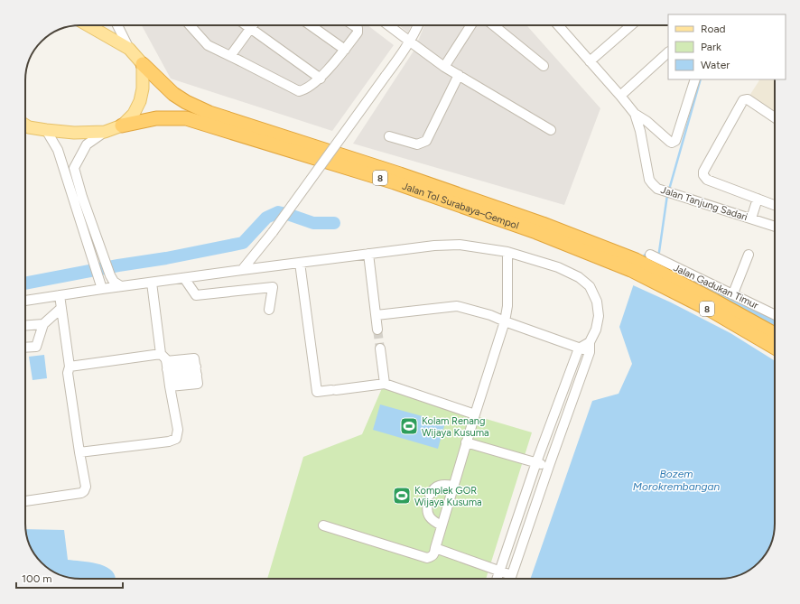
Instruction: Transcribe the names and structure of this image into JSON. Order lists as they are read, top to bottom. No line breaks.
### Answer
{"streets":{"highway":["8","Jalan Tol Surabaya–Gempol"],"street":["Jalan Tanjung Sadari","Jalan Gadukan Timur"]},"water":["Bozem Morokrembangan"],"places":{"sports":["Kolam Renang Wijaya Kusuma","Komplek GOR Wijaya Kusuma"]},"legend":["Road","Park","Water"],"scale_bar":"100 m"}
